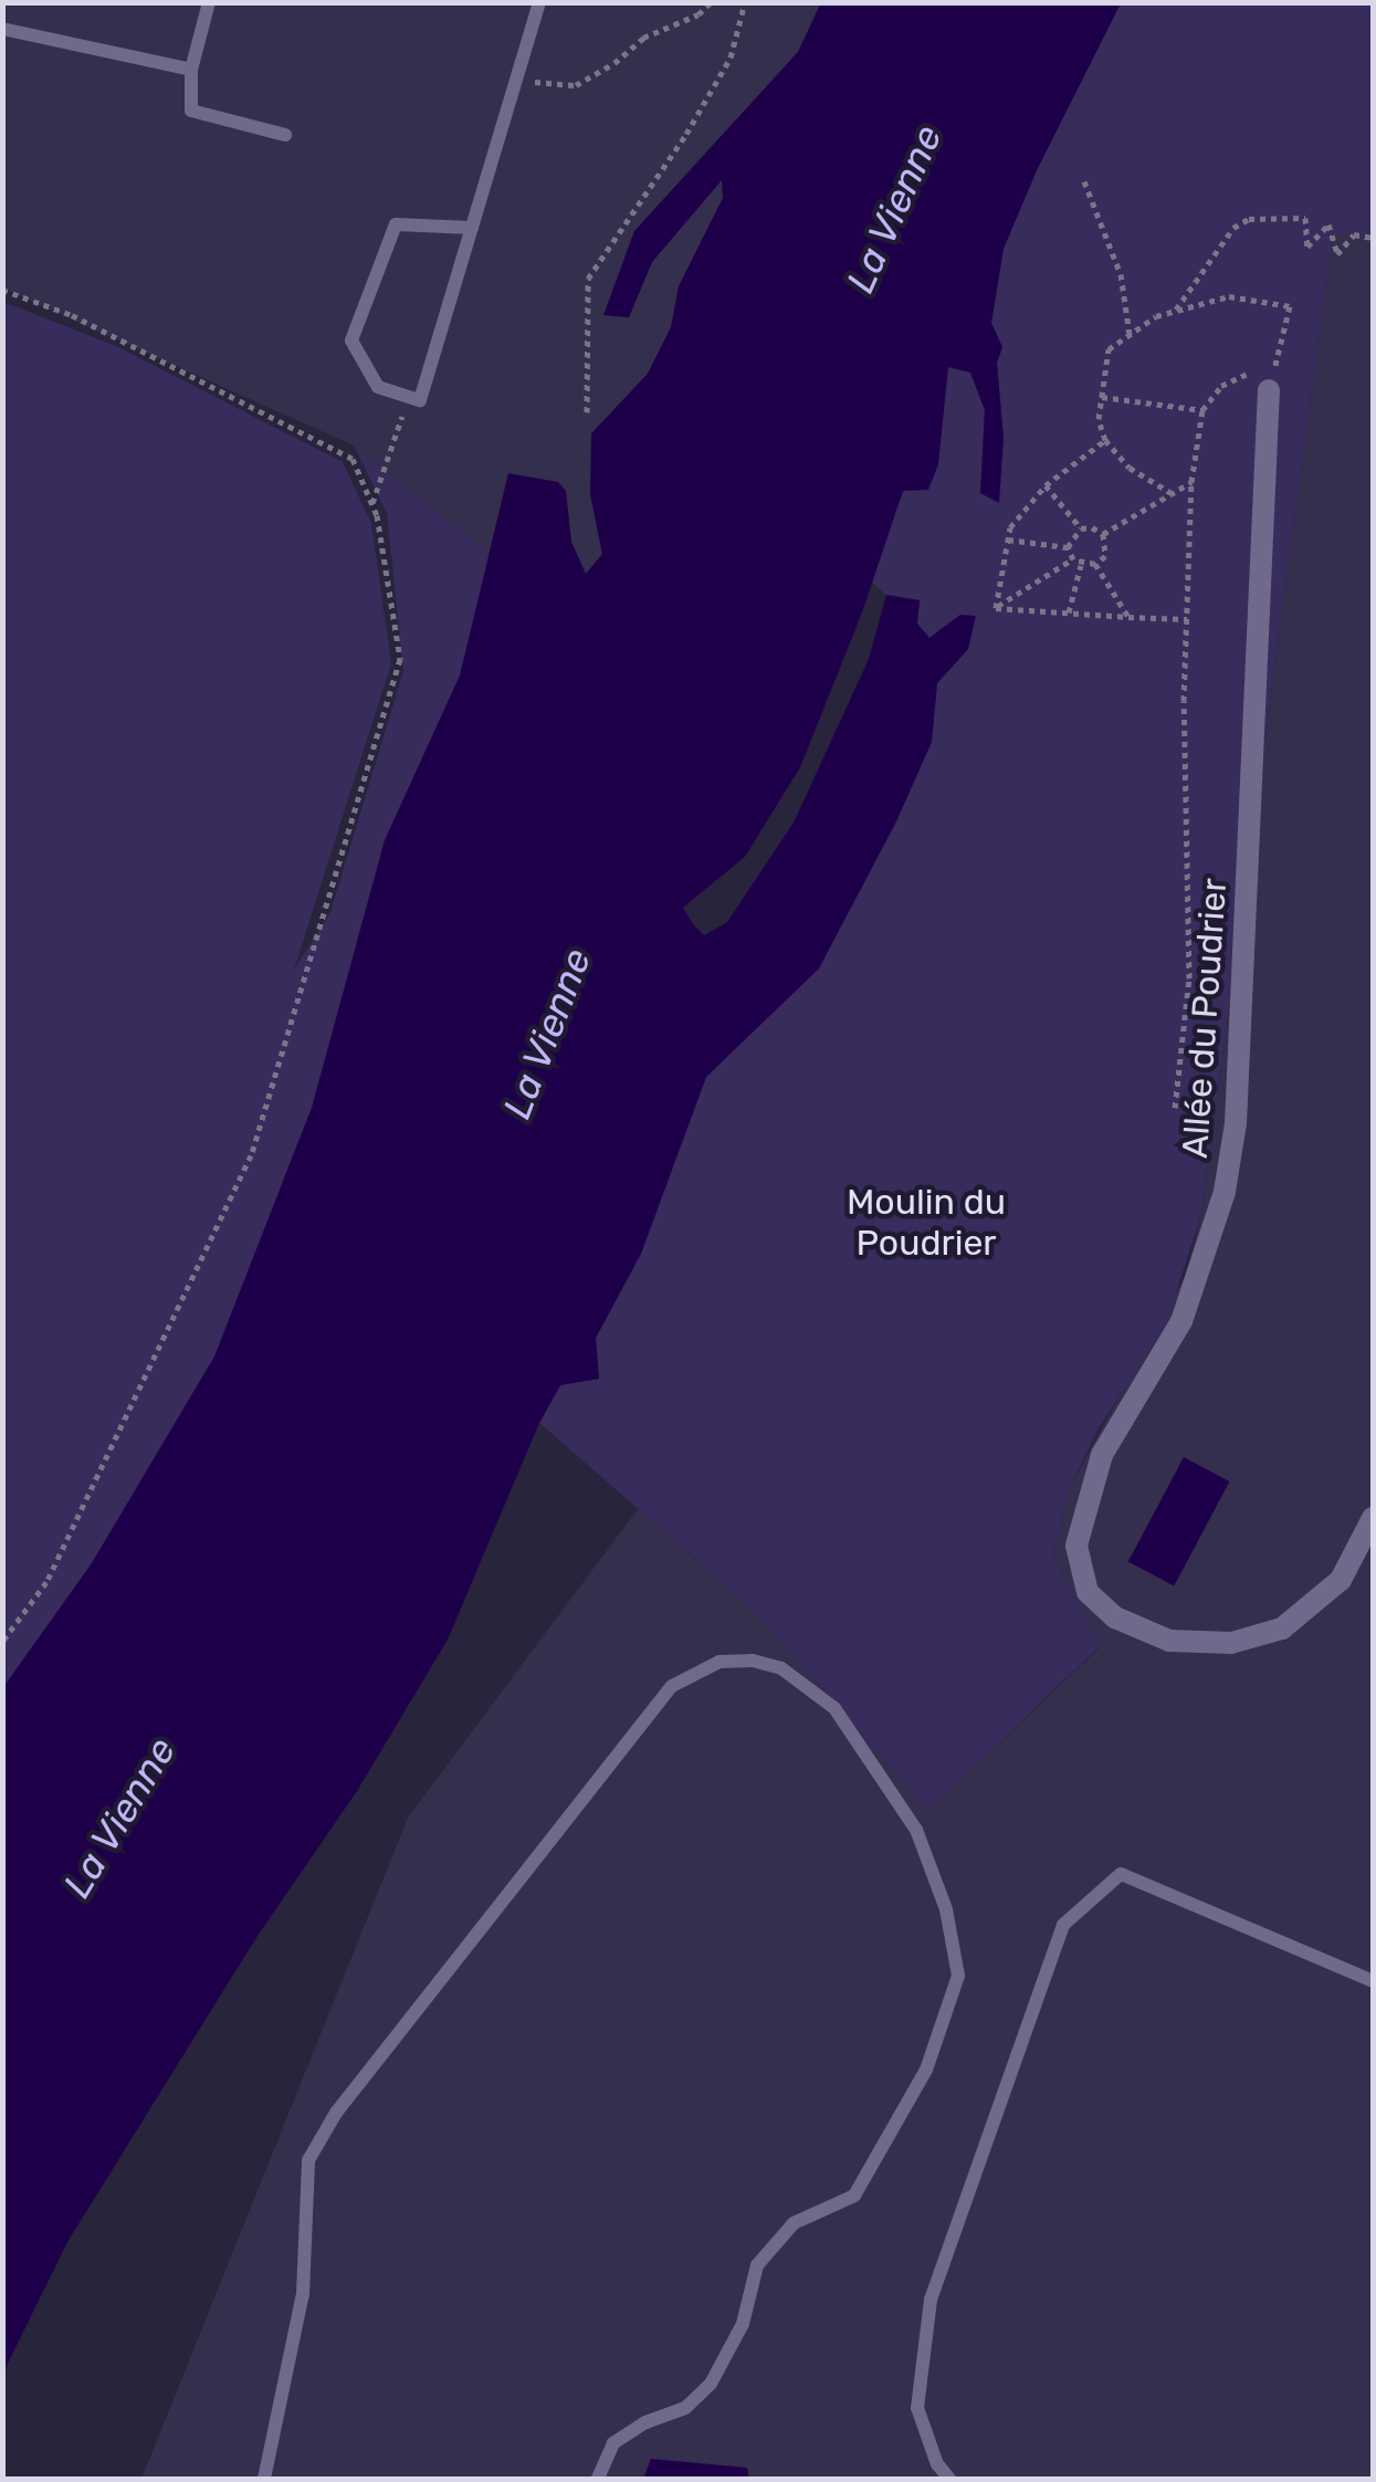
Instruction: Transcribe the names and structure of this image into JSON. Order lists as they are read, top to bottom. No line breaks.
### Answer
{"streets":{"street":["Allée du Poudrier"]},"water":["La Vienne"],"parks":["Moulin du Poudrier"]}
